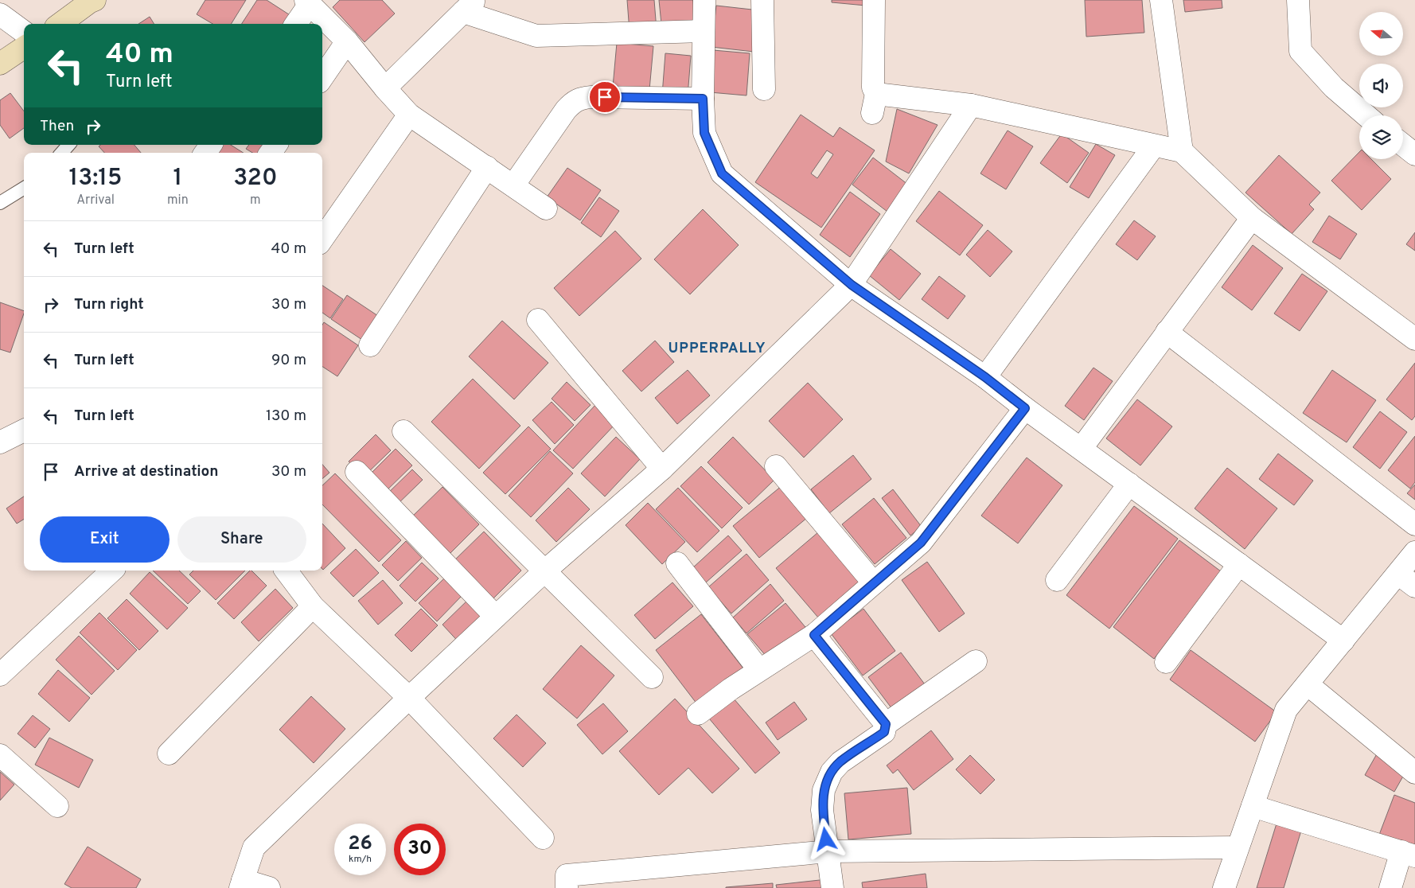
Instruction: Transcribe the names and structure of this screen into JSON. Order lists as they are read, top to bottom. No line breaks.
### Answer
{"districts":["UPPERPALLY"],"north":"left","page":{"turn":["40 m","Turn left"],"then":"Then","eta":["13:15","Arrival","1","min","320","m"],"list":[{"name":"Turn left","value":"40 m"},{"name":"Turn right","value":"30 m"},{"name":"Turn left","value":"90 m"},{"name":"Turn left","value":"130 m"},{"name":"Arrive at destination","value":"30 m"}],"buttons":["Exit","Share"],"speed":"26 km/h","limit":"30"}}
